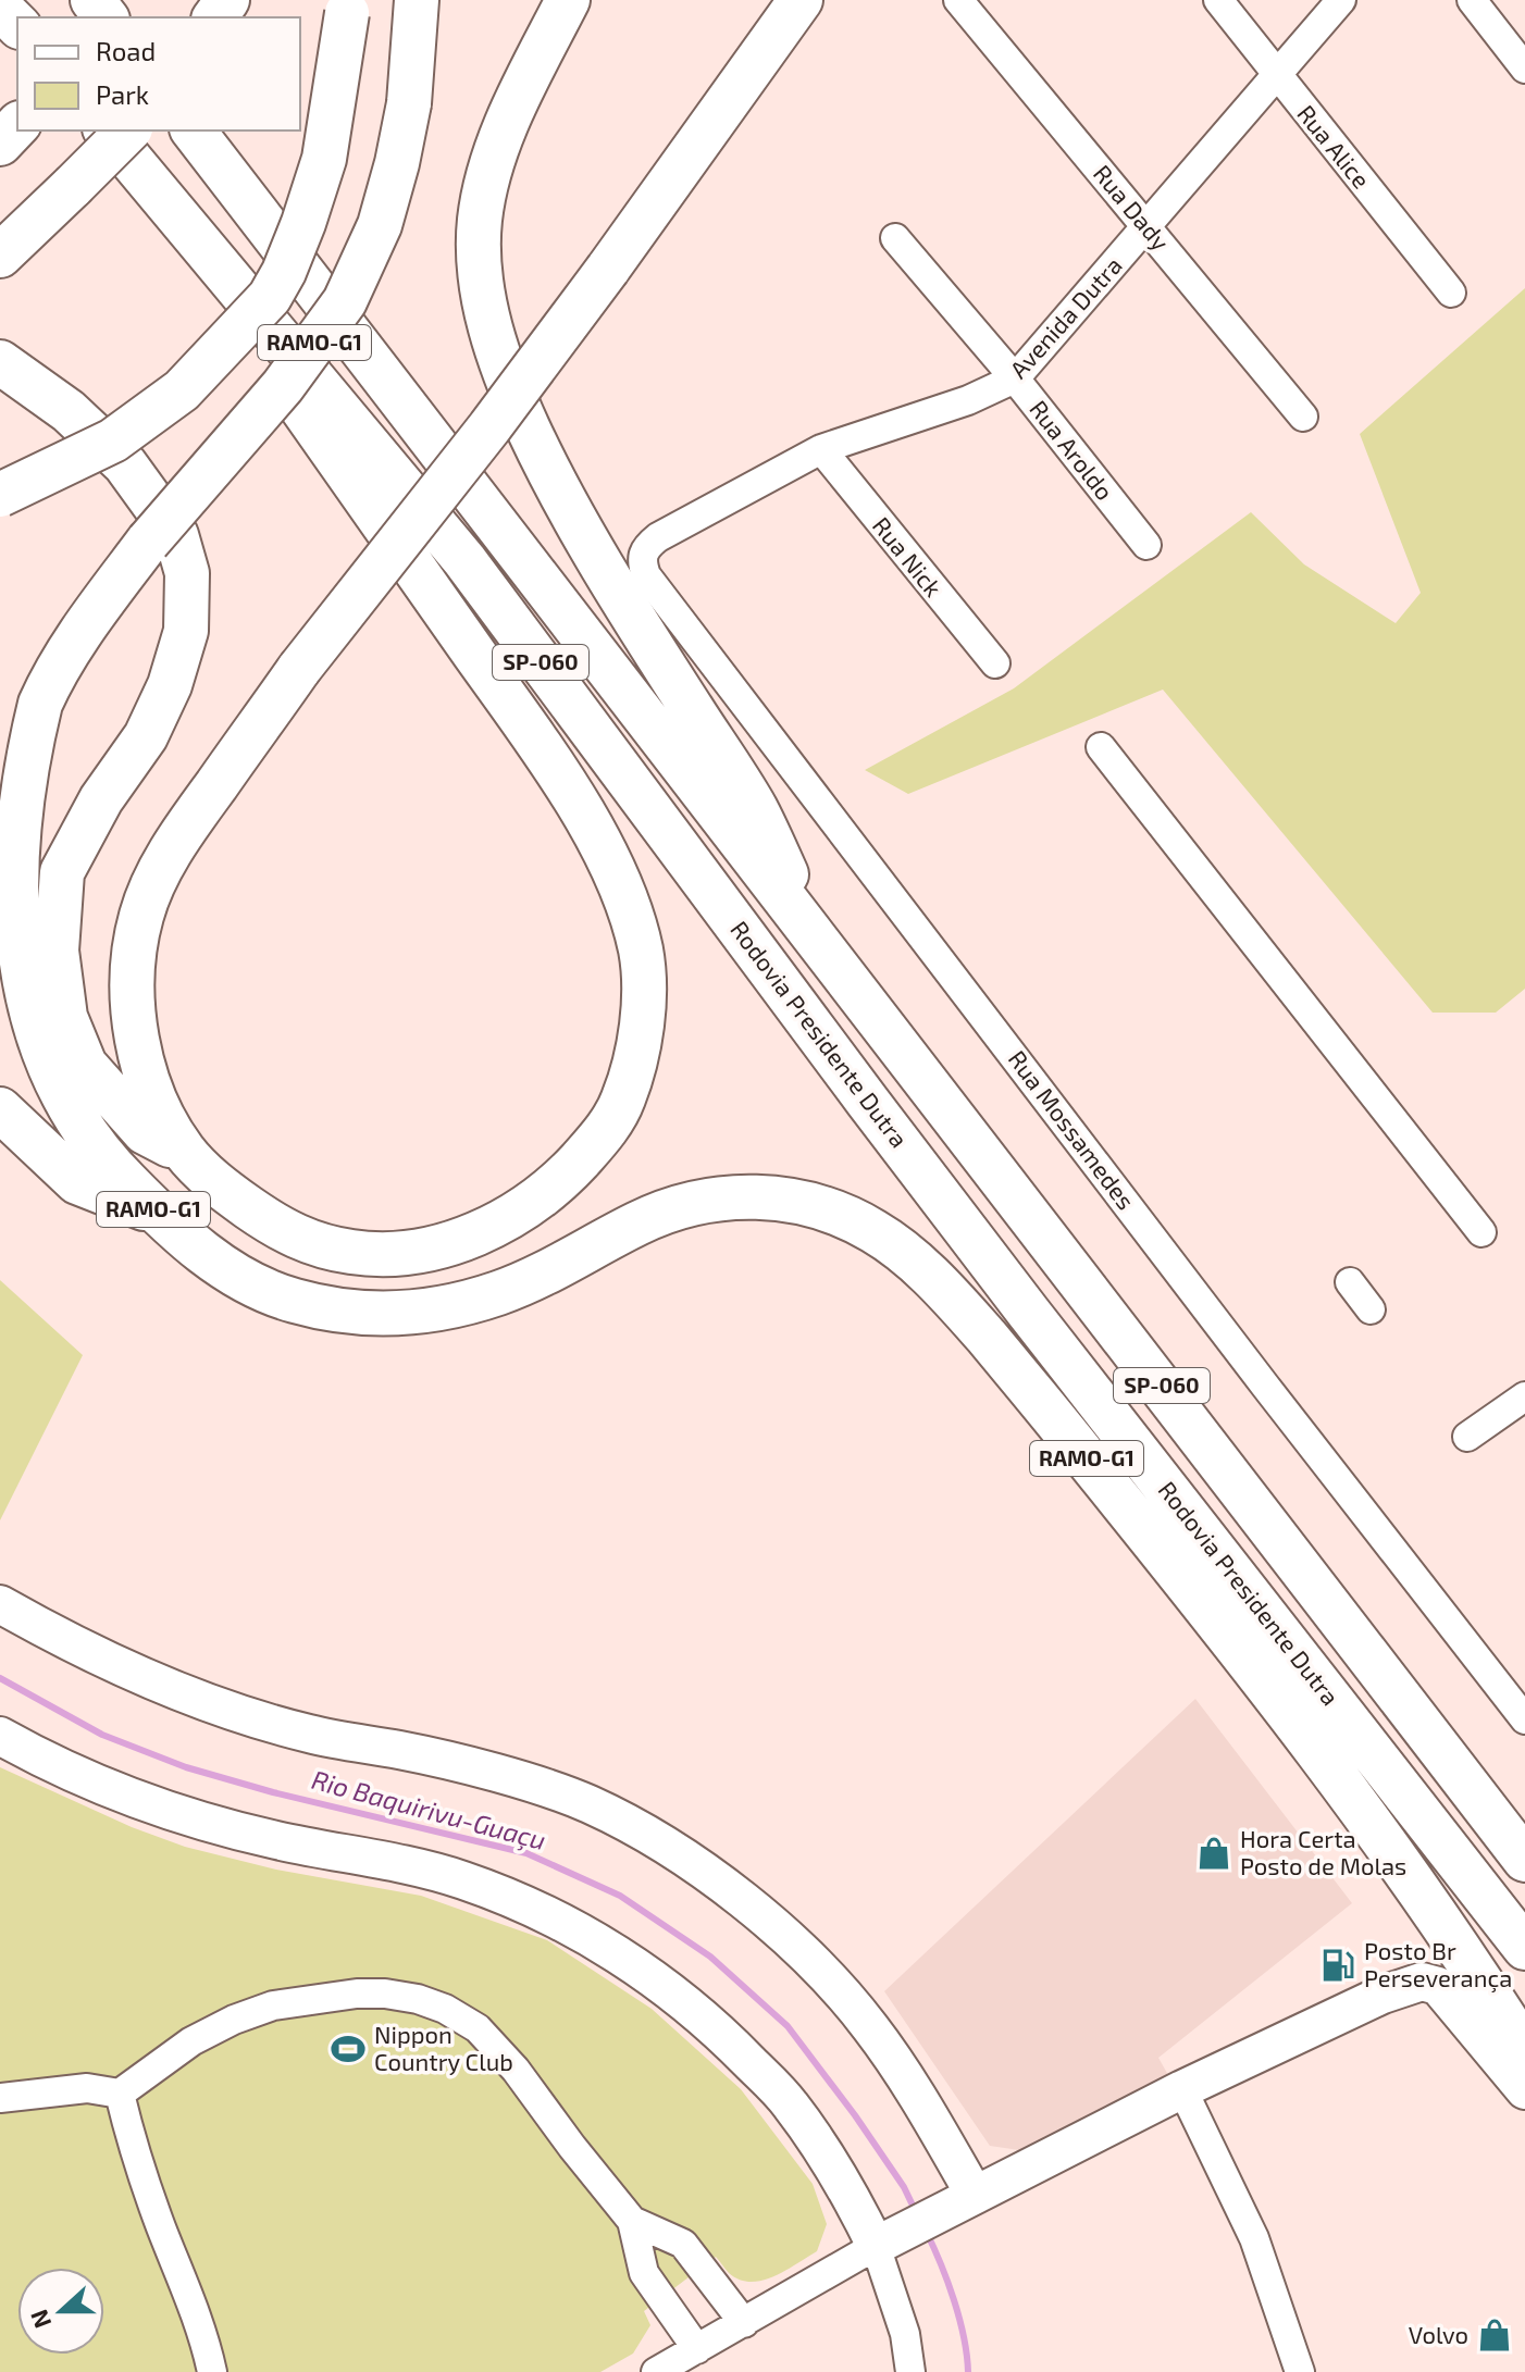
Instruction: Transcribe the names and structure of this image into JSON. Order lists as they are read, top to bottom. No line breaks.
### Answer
{"streets":{"highway":["RAMO-G1","SP-060","Rodovia Presidente Dutra"],"street":["Rua Alice","Rua Dady","Avenida Dutra","Rua Aroldo","Rua Nick","Rua Mossamedes"]},"crossings":[["Rua Alice","Avenida Dutra"],["Rua Dady","Avenida Dutra"],["Avenida Dutra","Rua Aroldo"],["Avenida Dutra","Rua Nick"],["Avenida Dutra","Rua Mossamedes"]],"water":["Rio Baquirivu-Guaçu"],"places":{"shop":["Hora Certa Posto de Molas","Volvo"],"fuel station":["Posto Br Perseverança"],"sports":["Nippon Country Club"]},"legend":["Road","Park"],"north":"left"}
